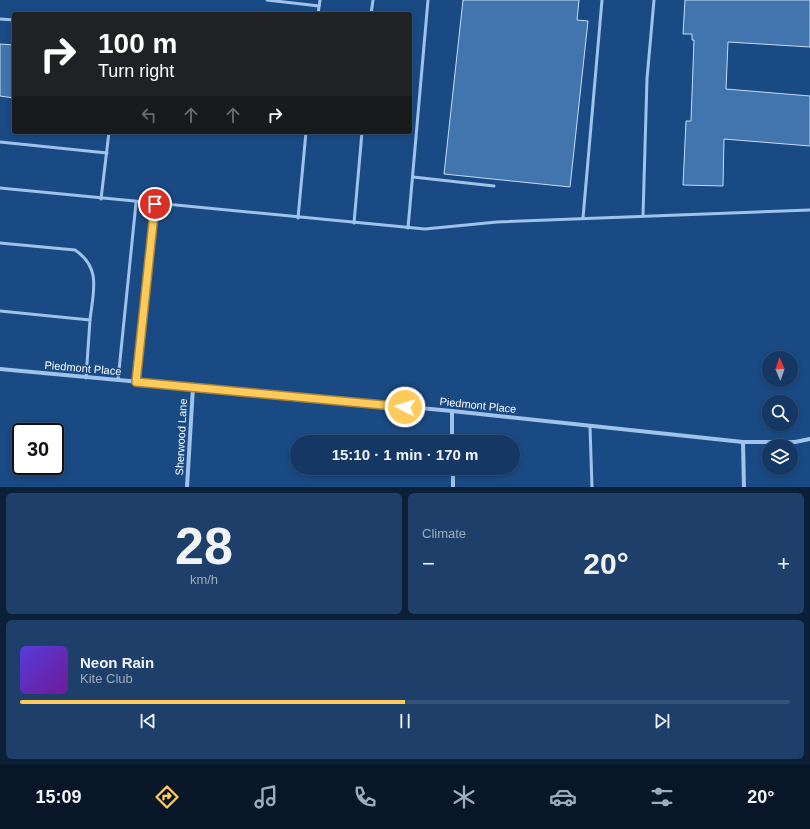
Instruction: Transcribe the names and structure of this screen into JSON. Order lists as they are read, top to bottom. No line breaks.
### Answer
{"streets":{"street":["Piedmont Place","Sherwood Lane"]},"crossings":[["Piedmont Place","Sherwood Lane"]],"north":"top","page":{"turn":["100 m","Turn right"],"limit":"30","trip":"15:10 · 1 min · 170 m","tile":[["28","km/h"],"Climate"],"heat":["−","20°","+"],"song":["Neon Rain","Kite Club"],"tabs":["15:09","20°"]}}
